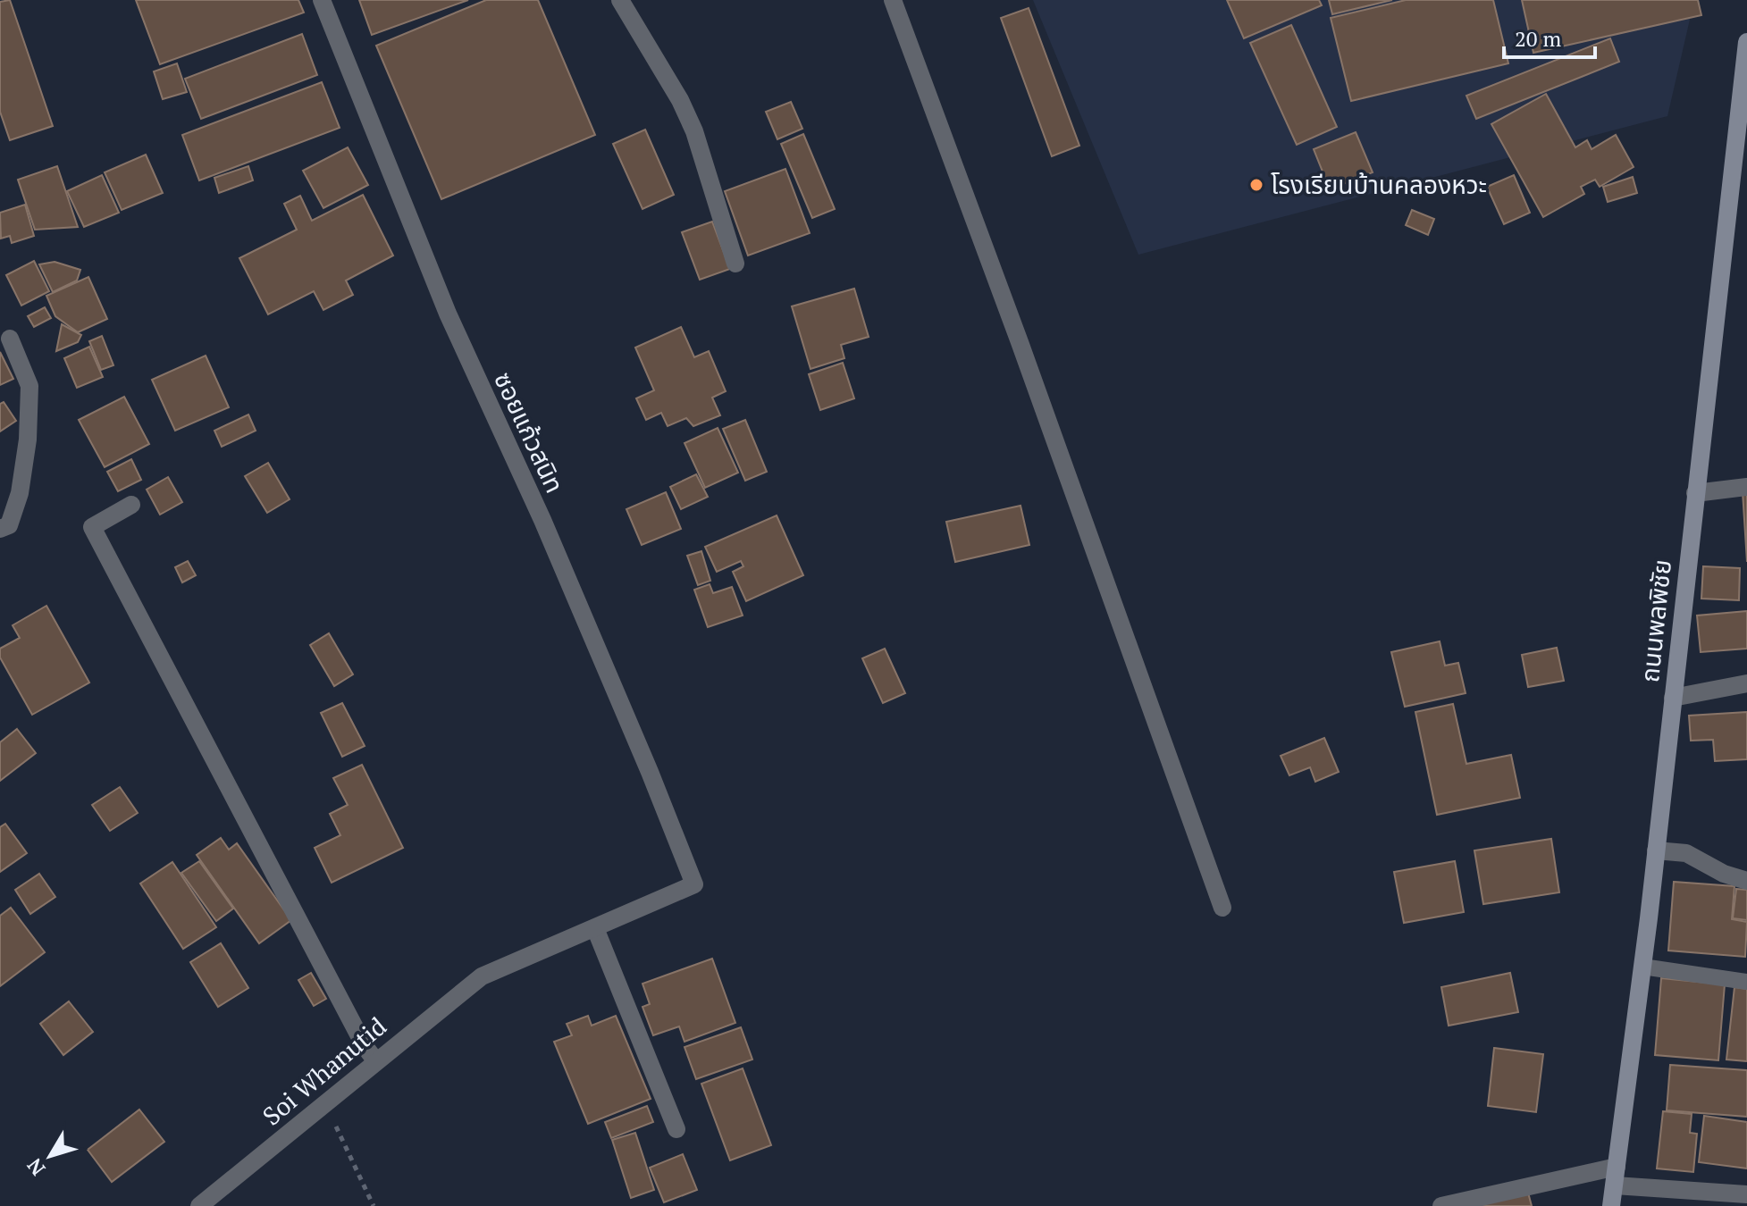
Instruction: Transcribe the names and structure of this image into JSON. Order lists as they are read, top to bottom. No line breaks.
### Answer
{"streets":{"street":["ซอยแก้วสนิท","ถนนพลพิชัย","Soi Whanutid"]},"crossings":[["ซอยแก้วสนิท","Soi Whanutid"]],"places":["โรงเรียนบ้านคลองหวะ"],"scale_bar":"20 m","north":"bottom left"}
